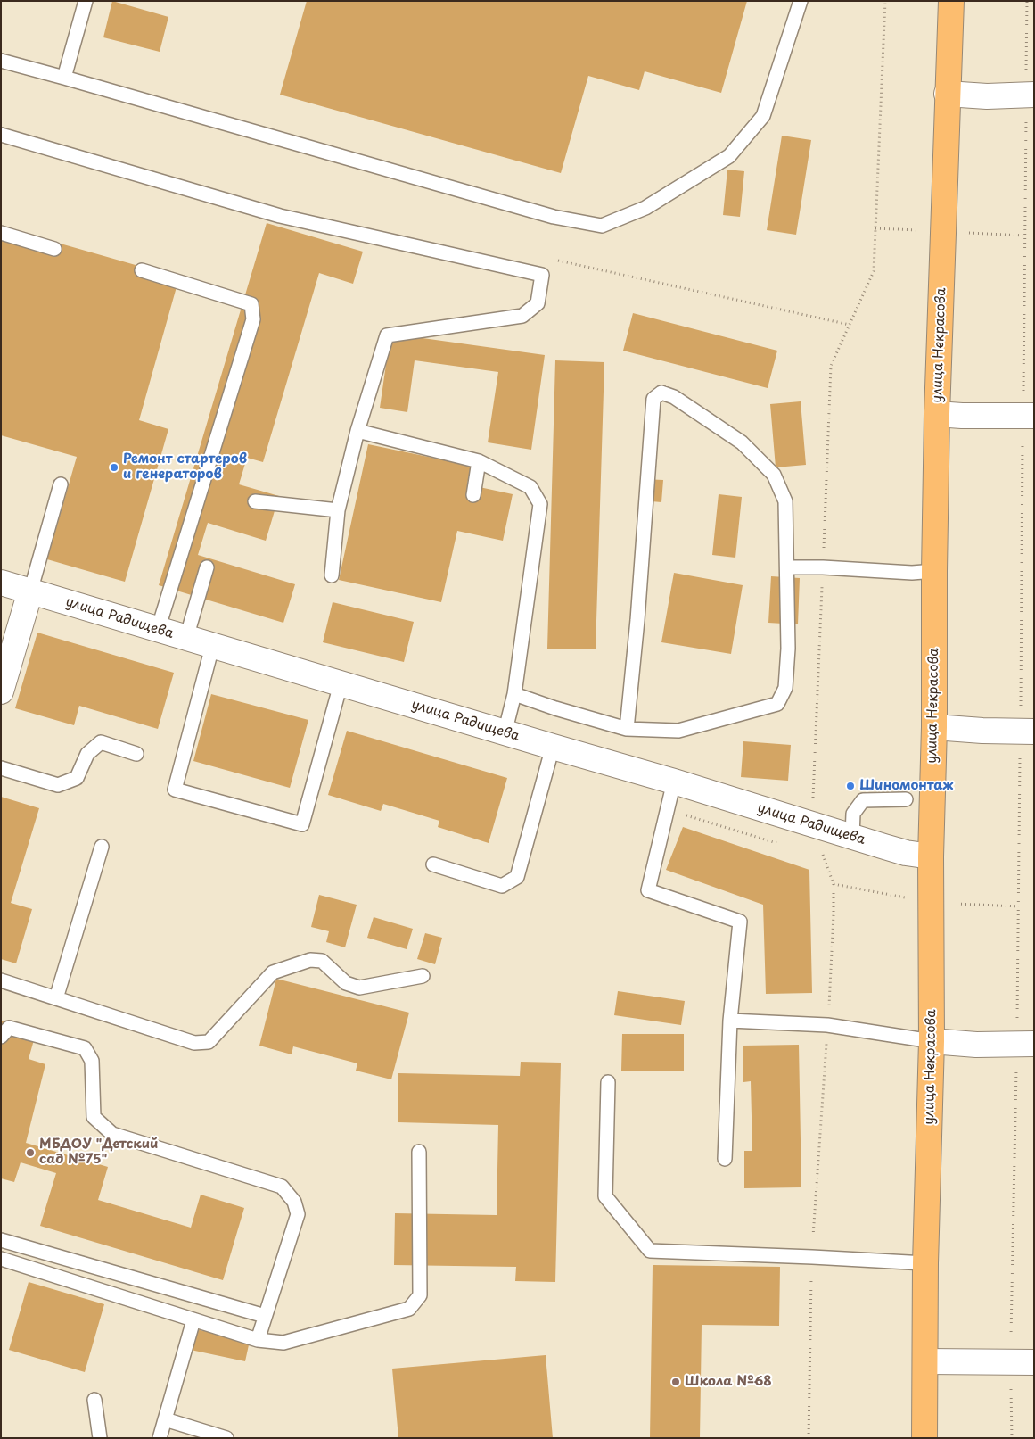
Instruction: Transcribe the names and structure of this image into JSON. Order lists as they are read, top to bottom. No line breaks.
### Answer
{"streets":{"main road":["улица Некрасова"],"street":["улица Радищева"]},"crossings":[["улица Некрасова","улица Радищева"]],"places":["Ремонт стартеров и генераторов","Шиномонтаж","МБДОУ \"Детский сад №75\"","Школа №68"]}
